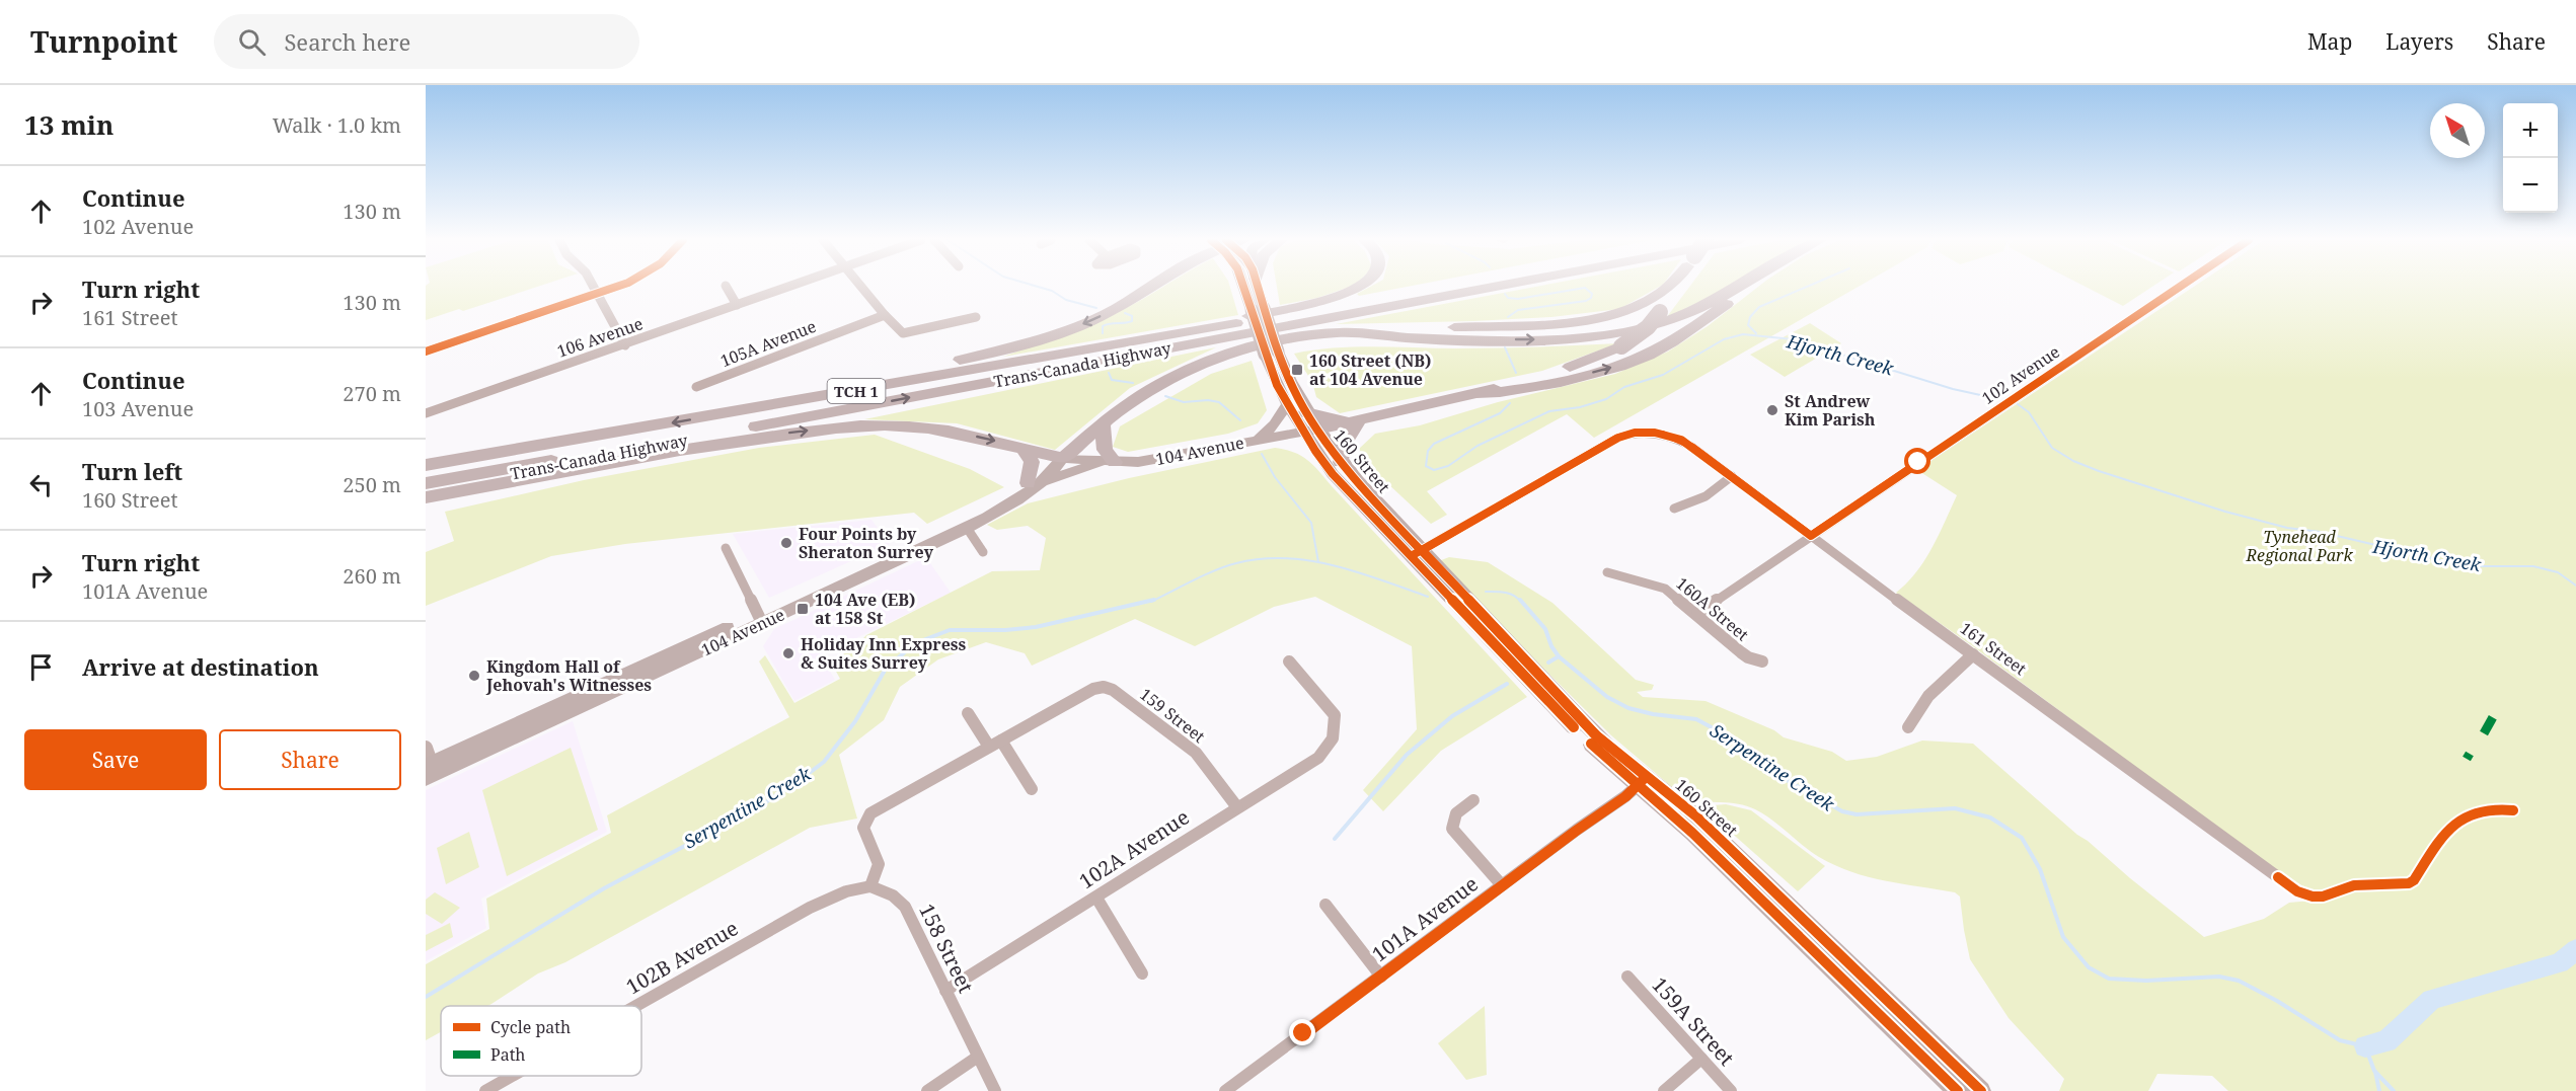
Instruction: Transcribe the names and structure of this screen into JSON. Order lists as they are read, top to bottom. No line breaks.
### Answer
{"streets":{"highway":["Trans-Canada Highway","TCH 1"],"main road":["104 Avenue","160 Street"],"street":["106 Avenue","105A Avenue","102 Avenue","160A Street","161 Street","159 Street","102A Avenue","101A Avenue","158 Street","102B Avenue","159A Street"]},"crossings":[["102 Avenue","160A Street"],["102 Avenue","161 Street"],["104 Avenue","160 Street"],["160 Street","161 Street"],["160 Street","101A Avenue"],["159 Street","102A Avenue"],["102A Avenue","158 Street"],["158 Street","102B Avenue"]],"water":["Hjorth Creek","Serpentine Creek"],"parks":["Tynehead Regional Park"],"places":{"transit":["160 Street (NB) at 104 Avenue","104 Ave (EB) at 158 St"],"other":["St Andrew Kim Parish","Four Points by Sheraton Surrey","Holiday Inn Express & Suites Surrey","Kingdom Hall of Jehovah's Witnesses"]},"legend":["Cycle path","Path"],"north":"top left","page":{"header":"Turnpoint","search":"Search here","nav":["Map","Layers","Share"],"heading":["13 min","Walk · 1.0 km"],"map_buttons":["+","−"],"list":[["Continue","102 Avenue","130 m"],["Turn right","161 Street","130 m"],["Continue","103 Avenue","270 m"],["Turn left","160 Street","250 m"],["Turn right","101A Avenue","260 m"],"Arrive at destination"],"buttons":["Save","Share"]}}
